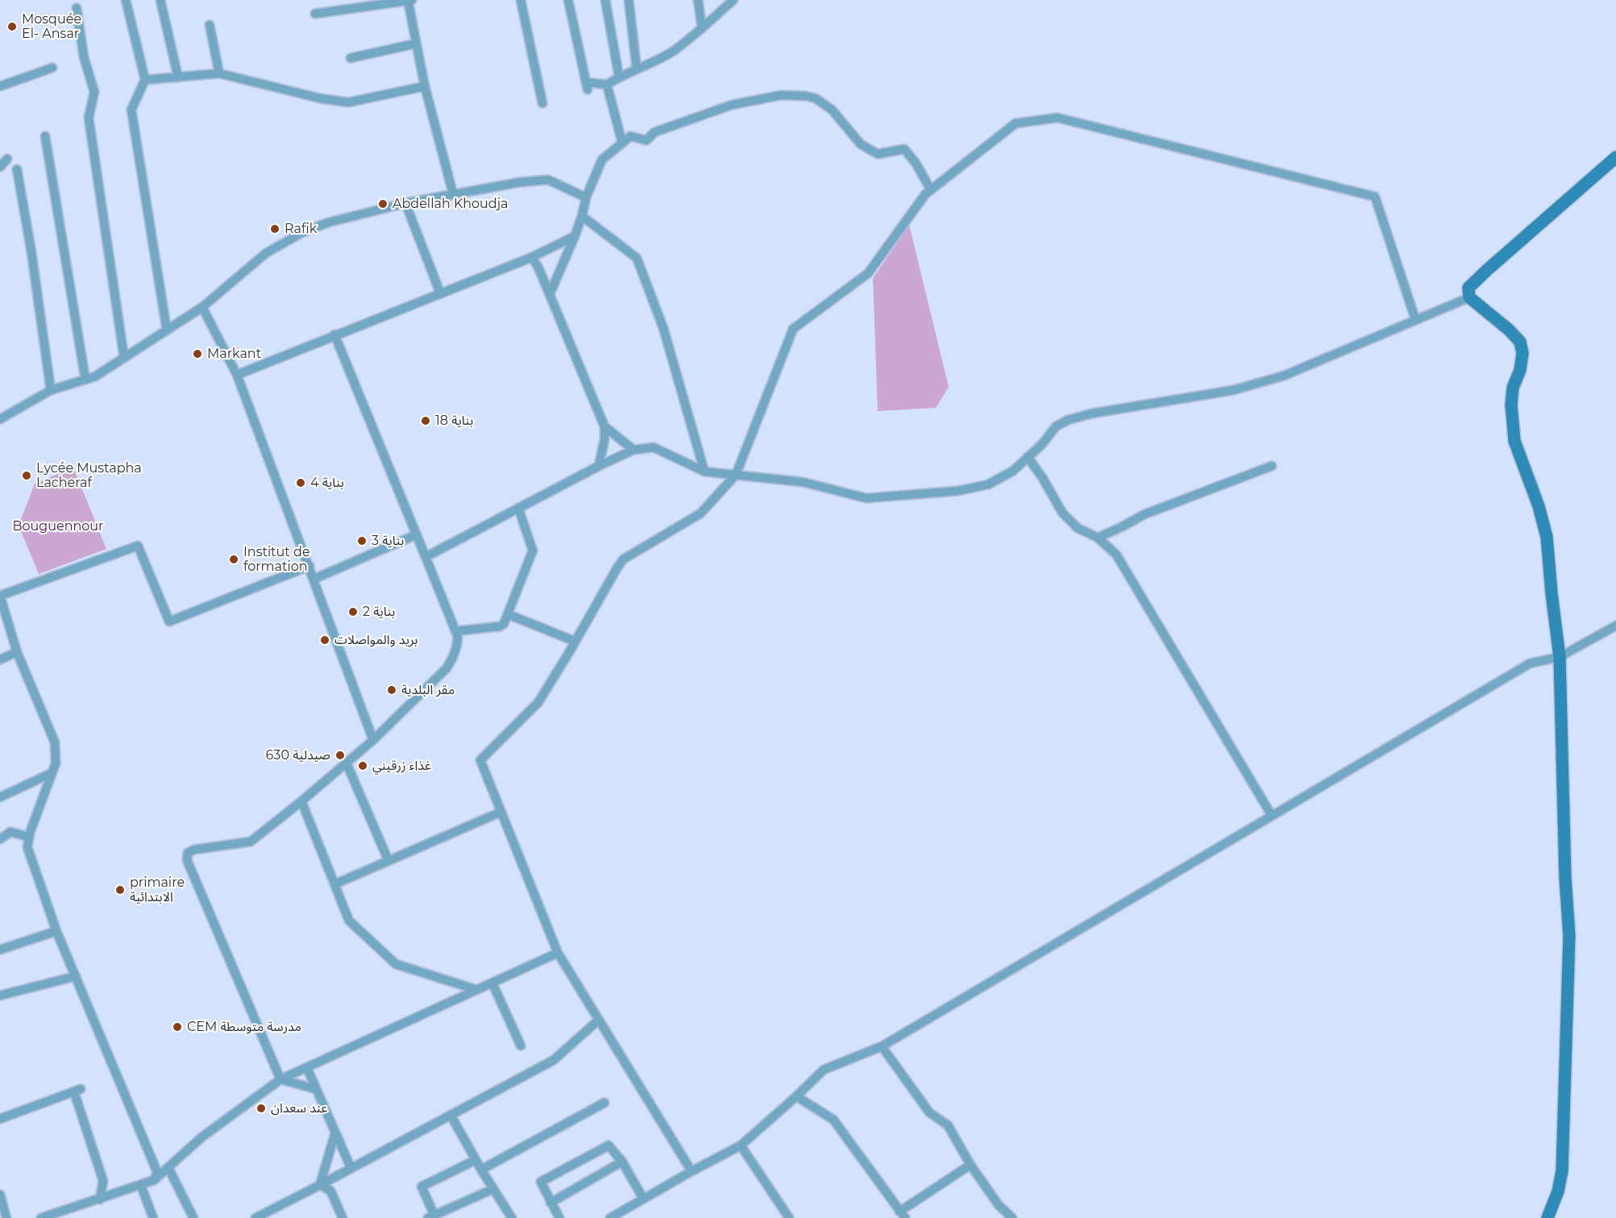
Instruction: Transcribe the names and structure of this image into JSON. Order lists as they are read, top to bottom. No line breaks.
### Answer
{"parks":["Bouguennour"],"places":["Mosquée El- Ansar","Abdellah Khoudja","Rafik","Markant","بناية 18","Lycée Mustapha Lacheraf","بناية 4","بناية 3","Institut de formation","بناية 2","بريد والمواصلات","مقر البلدية","صيدلية 630","غذاء زرقيني","primaire الابتدائية","CEM مدرسة متوسطة","عند سعدان"]}
